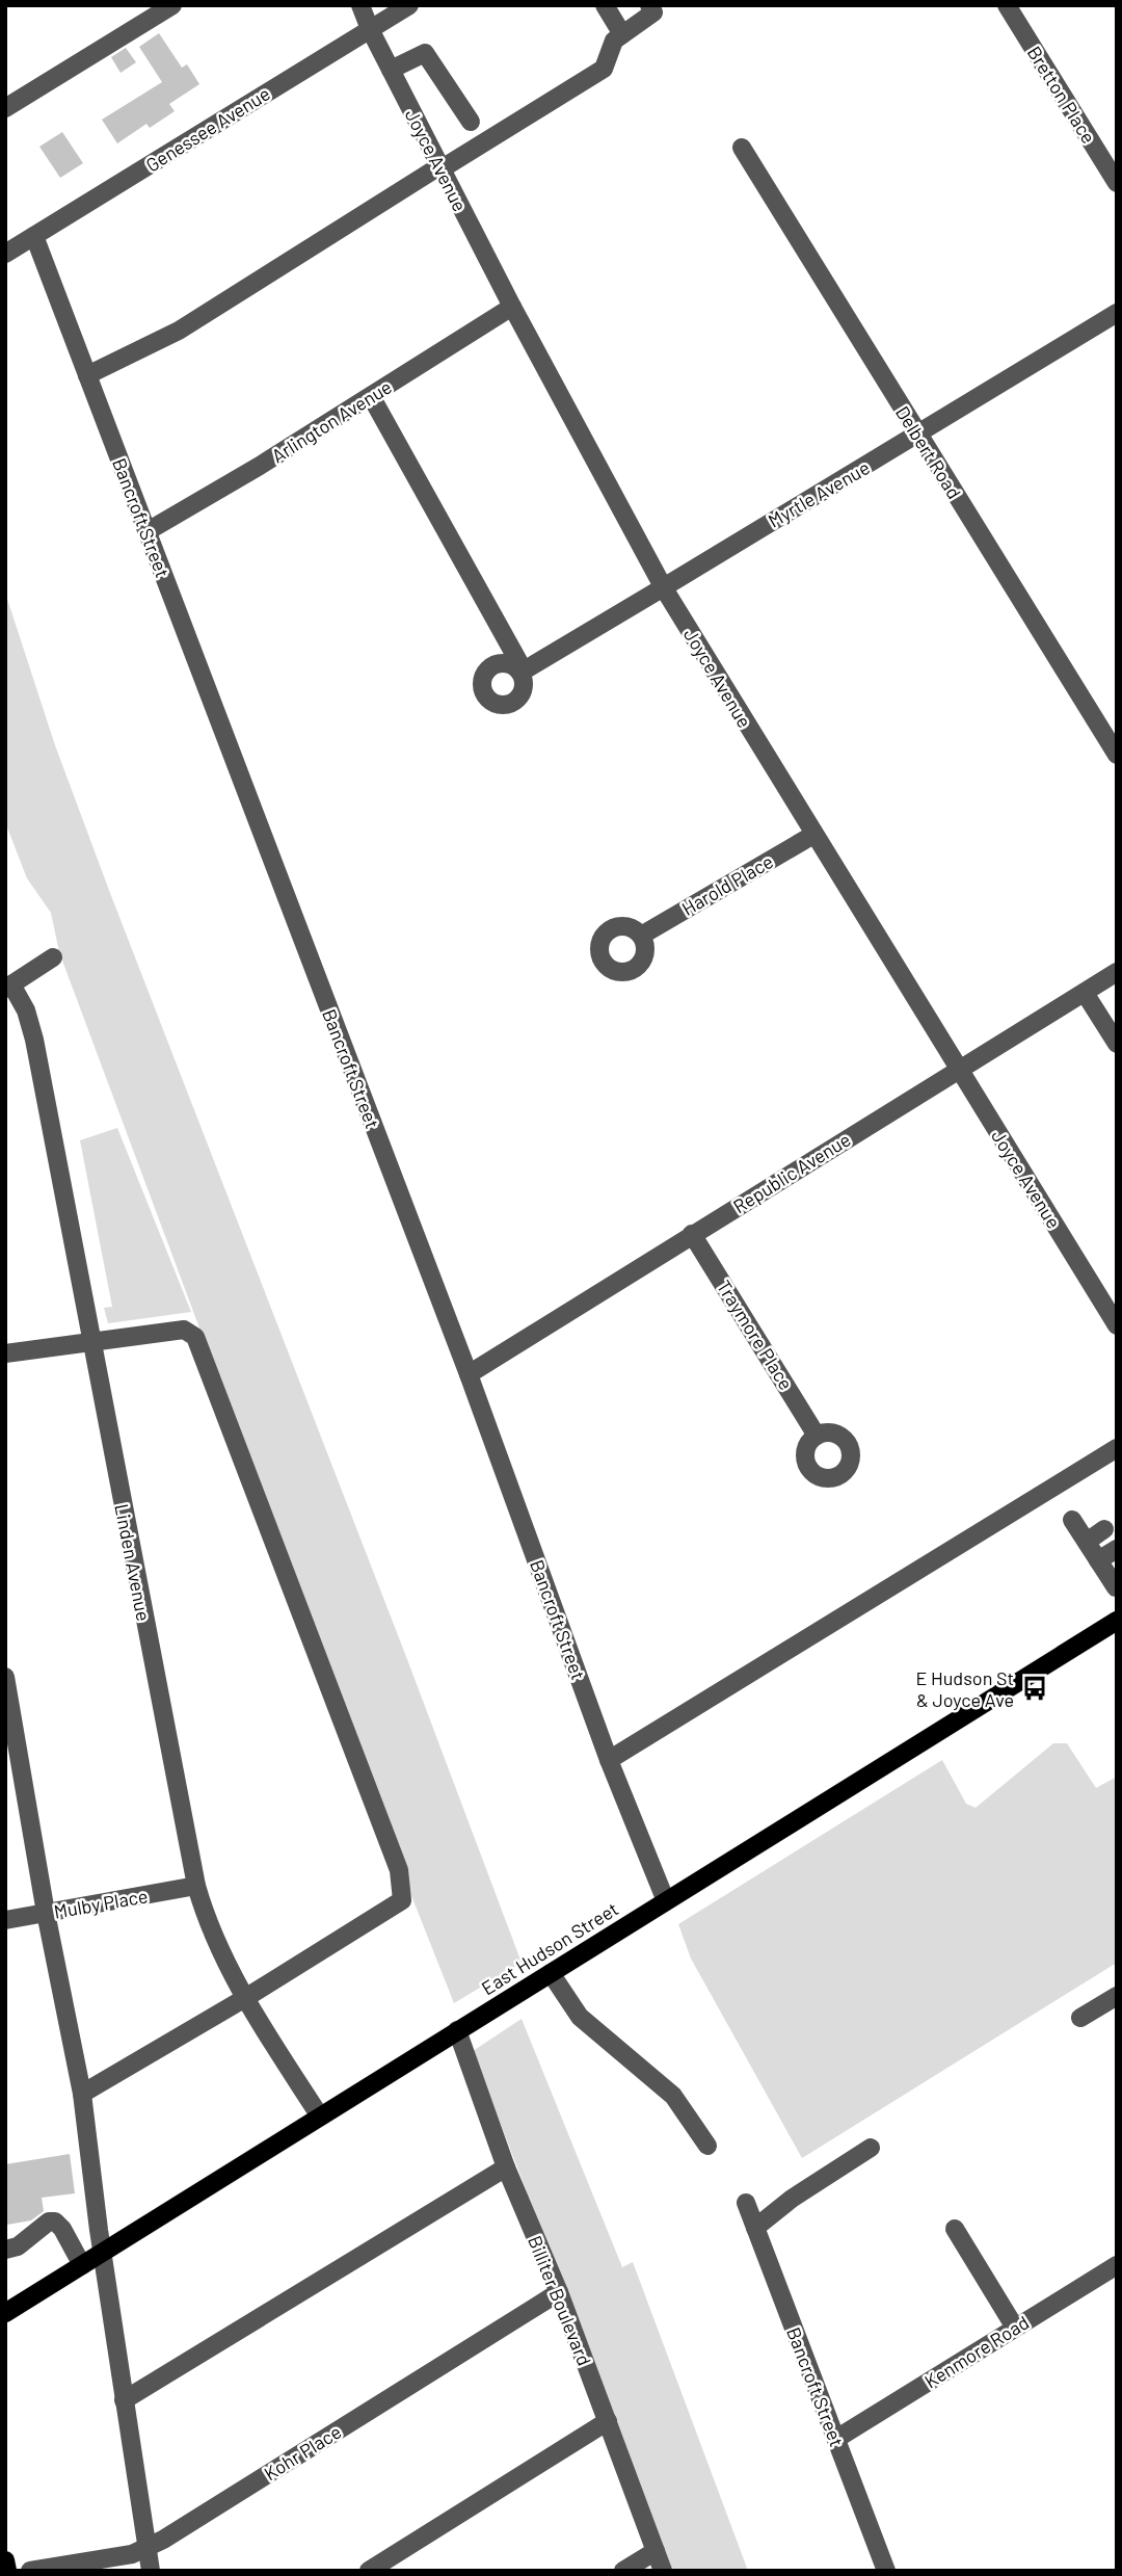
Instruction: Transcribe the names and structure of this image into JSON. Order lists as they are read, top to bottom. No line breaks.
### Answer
{"streets":{"main road":["East Hudson Street"],"street":["Bretton Place","Genessee Avenue","Joyce Avenue","Arlington Avenue","Delbert Road","Myrtle Avenue","Bancroft Street","Harold Place","Republic Avenue","Traymore Place","Linden Avenue","Mulby Place","Billiter Boulevard","Kenmore Road","Kohr Place"]},"crossings":[["Genessee Avenue","Joyce Avenue"],["Genessee Avenue","Bancroft Street"],["Joyce Avenue","Arlington Avenue"],["Joyce Avenue","Myrtle Avenue"],["Joyce Avenue","Harold Place"],["Joyce Avenue","Republic Avenue"],["Arlington Avenue","Myrtle Avenue"],["Arlington Avenue","Bancroft Street"],["Delbert Road","Myrtle Avenue"],["Bancroft Street","Republic Avenue"],["Bancroft Street","East Hudson Street"],["Bancroft Street","Kenmore Road"],["Republic Avenue","Traymore Place"],["Linden Avenue","Mulby Place"],["Linden Avenue","East Hudson Street"],["East Hudson Street","Billiter Boulevard"],["Billiter Boulevard","Kohr Place"]],"places":{"bus stop":["E Hudson St & Joyce Ave"]}}
